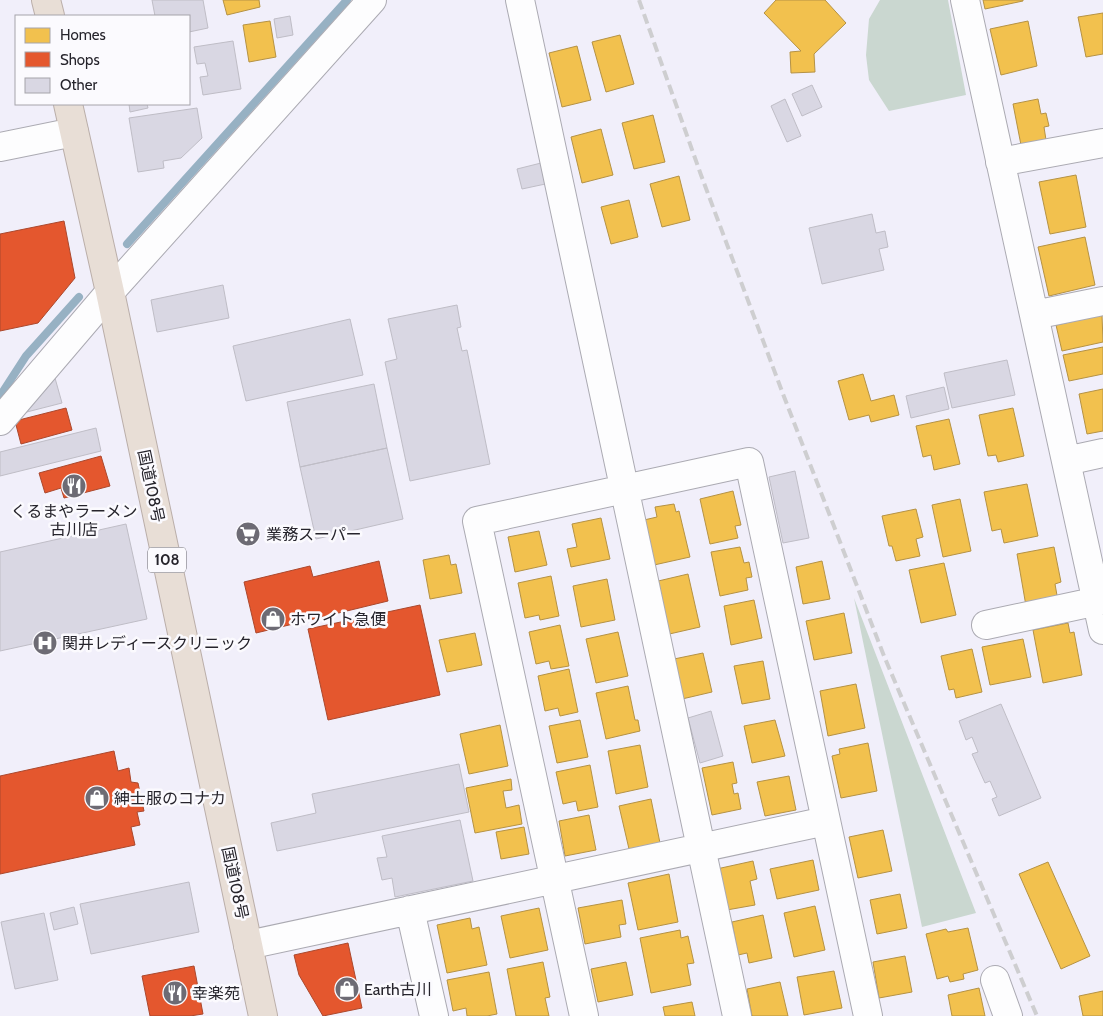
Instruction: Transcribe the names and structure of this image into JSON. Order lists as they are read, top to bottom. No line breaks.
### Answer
{"streets":{"highway":["国道108号","108"]},"places":{"restaurant":["くるまやラーメン 古川店","幸楽苑"],"supermarket":["業務スーパー"],"shop":["ホワイト急便","紳士服のコナカ","Earth古川"],"hospital":["関井レディースクリニック"]},"legend":["Homes","Shops","Other"]}
